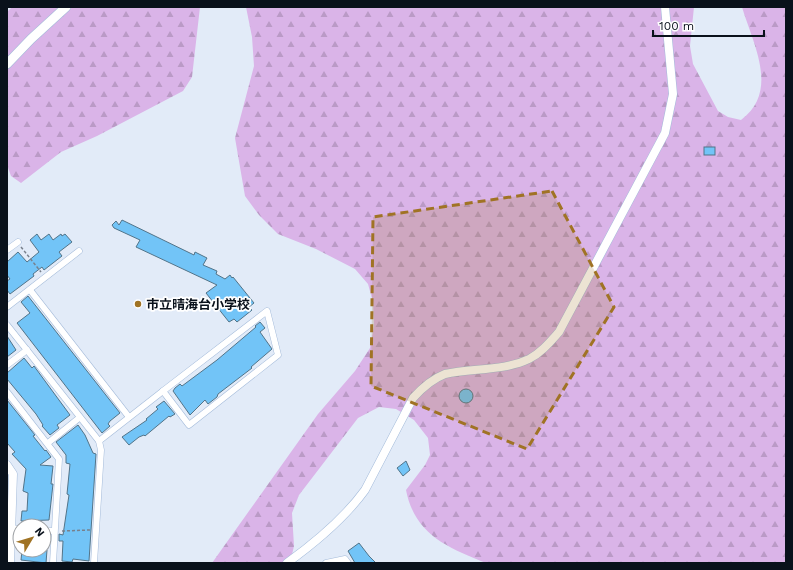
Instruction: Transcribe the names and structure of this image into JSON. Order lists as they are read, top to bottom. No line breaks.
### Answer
{"places":["市立晴海台小学校"],"scale_bar":"100 m","north":"top right"}
